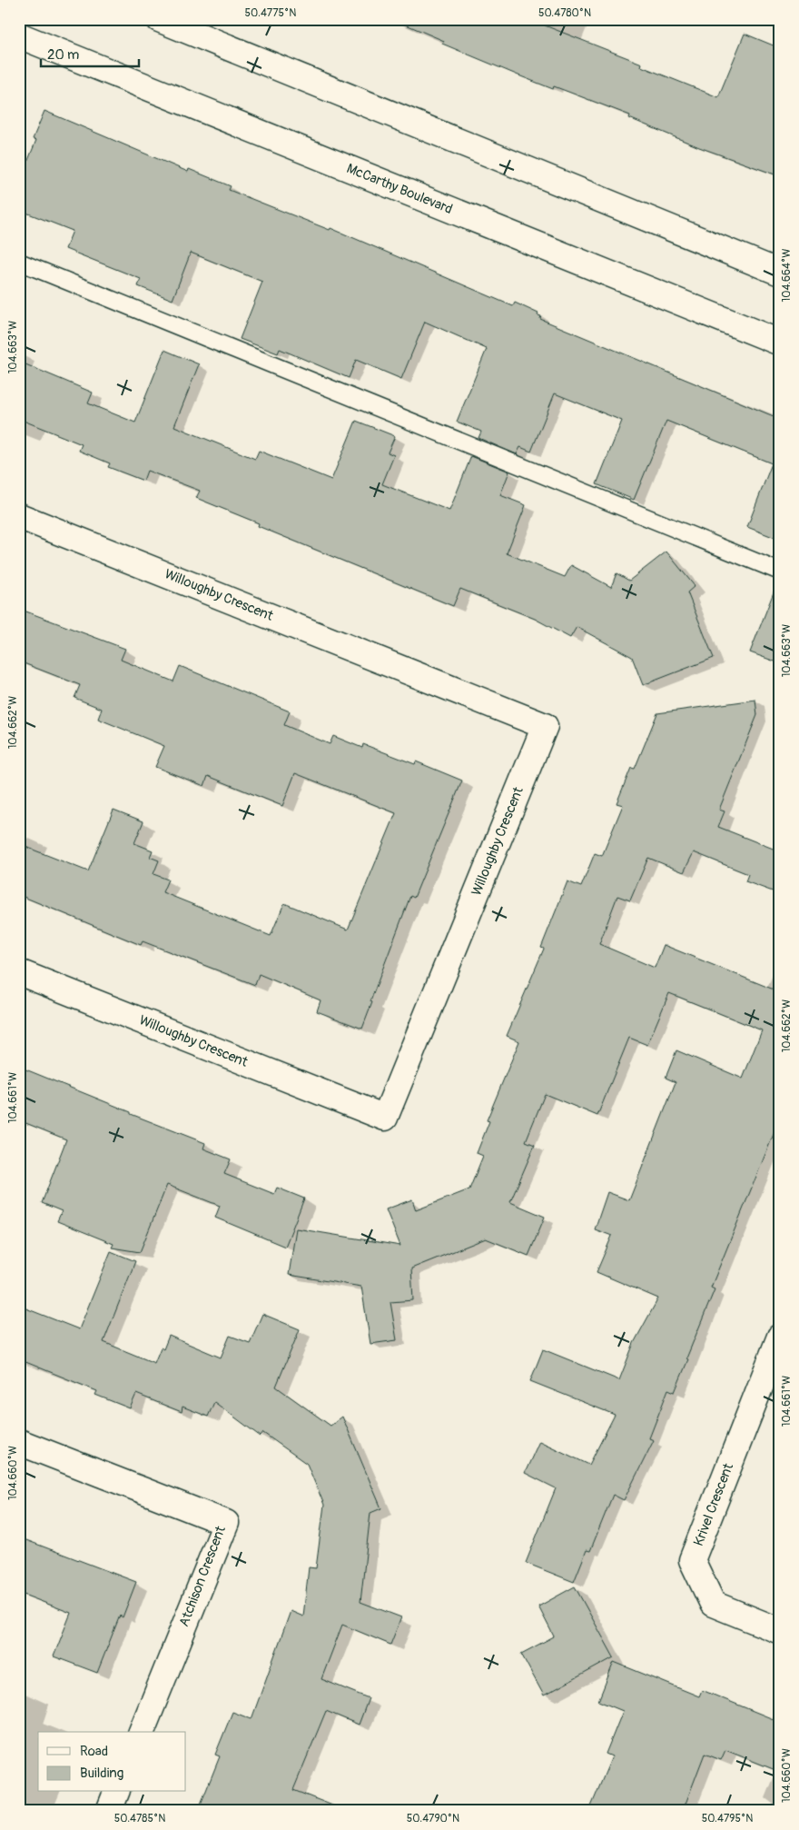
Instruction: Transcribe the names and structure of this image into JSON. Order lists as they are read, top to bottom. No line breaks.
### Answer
{"streets":{"street":["McCarthy Boulevard","Willoughby Crescent","Krivel Crescent","Atchison Crescent"]},"legend":["Road","Building"],"scale_bar":"20 m","coordinates":["50.4775°N","50.4780°N","104.664°W","104.663°W","104.662°W","104.661°W","104.660°W","50.4785°N","50.4790°N","50.4795°N"]}
